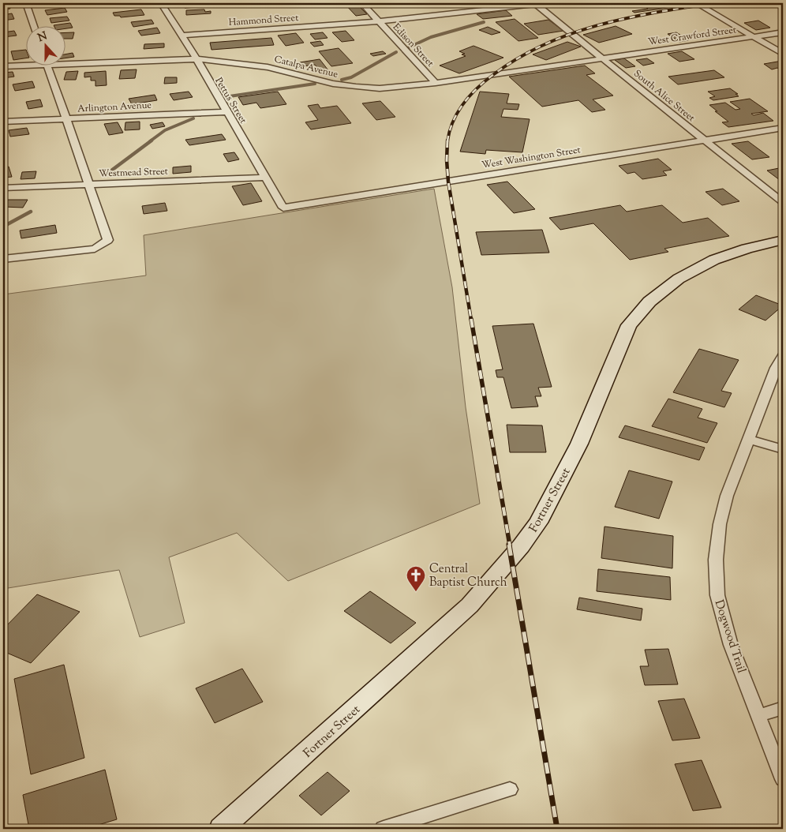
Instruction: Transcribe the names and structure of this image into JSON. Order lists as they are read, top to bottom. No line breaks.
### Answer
{"streets":{"street":["Hammond Street","West Crawford Street","Edison Street","Catalpa Avenue","South Alice Street","Pettus Street","Arlington Avenue","West Washington Street","Westmead Street","Fortner Street","Dogwood Trail"]},"crossings":[["Hammond Street","Edison Street"],["Hammond Street","South Alice Street"],["Hammond Street","Pettus Street"],["West Crawford Street","Catalpa Avenue"],["West Crawford Street","South Alice Street"],["Edison Street","Catalpa Avenue"],["Catalpa Avenue","South Alice Street"],["Catalpa Avenue","Pettus Street"],["South Alice Street","West Washington Street"],["Pettus Street","Arlington Avenue"],["Pettus Street","West Washington Street"],["Pettus Street","Westmead Street"]],"places":{"church":["Central Baptist Church"]},"north":"top"}
